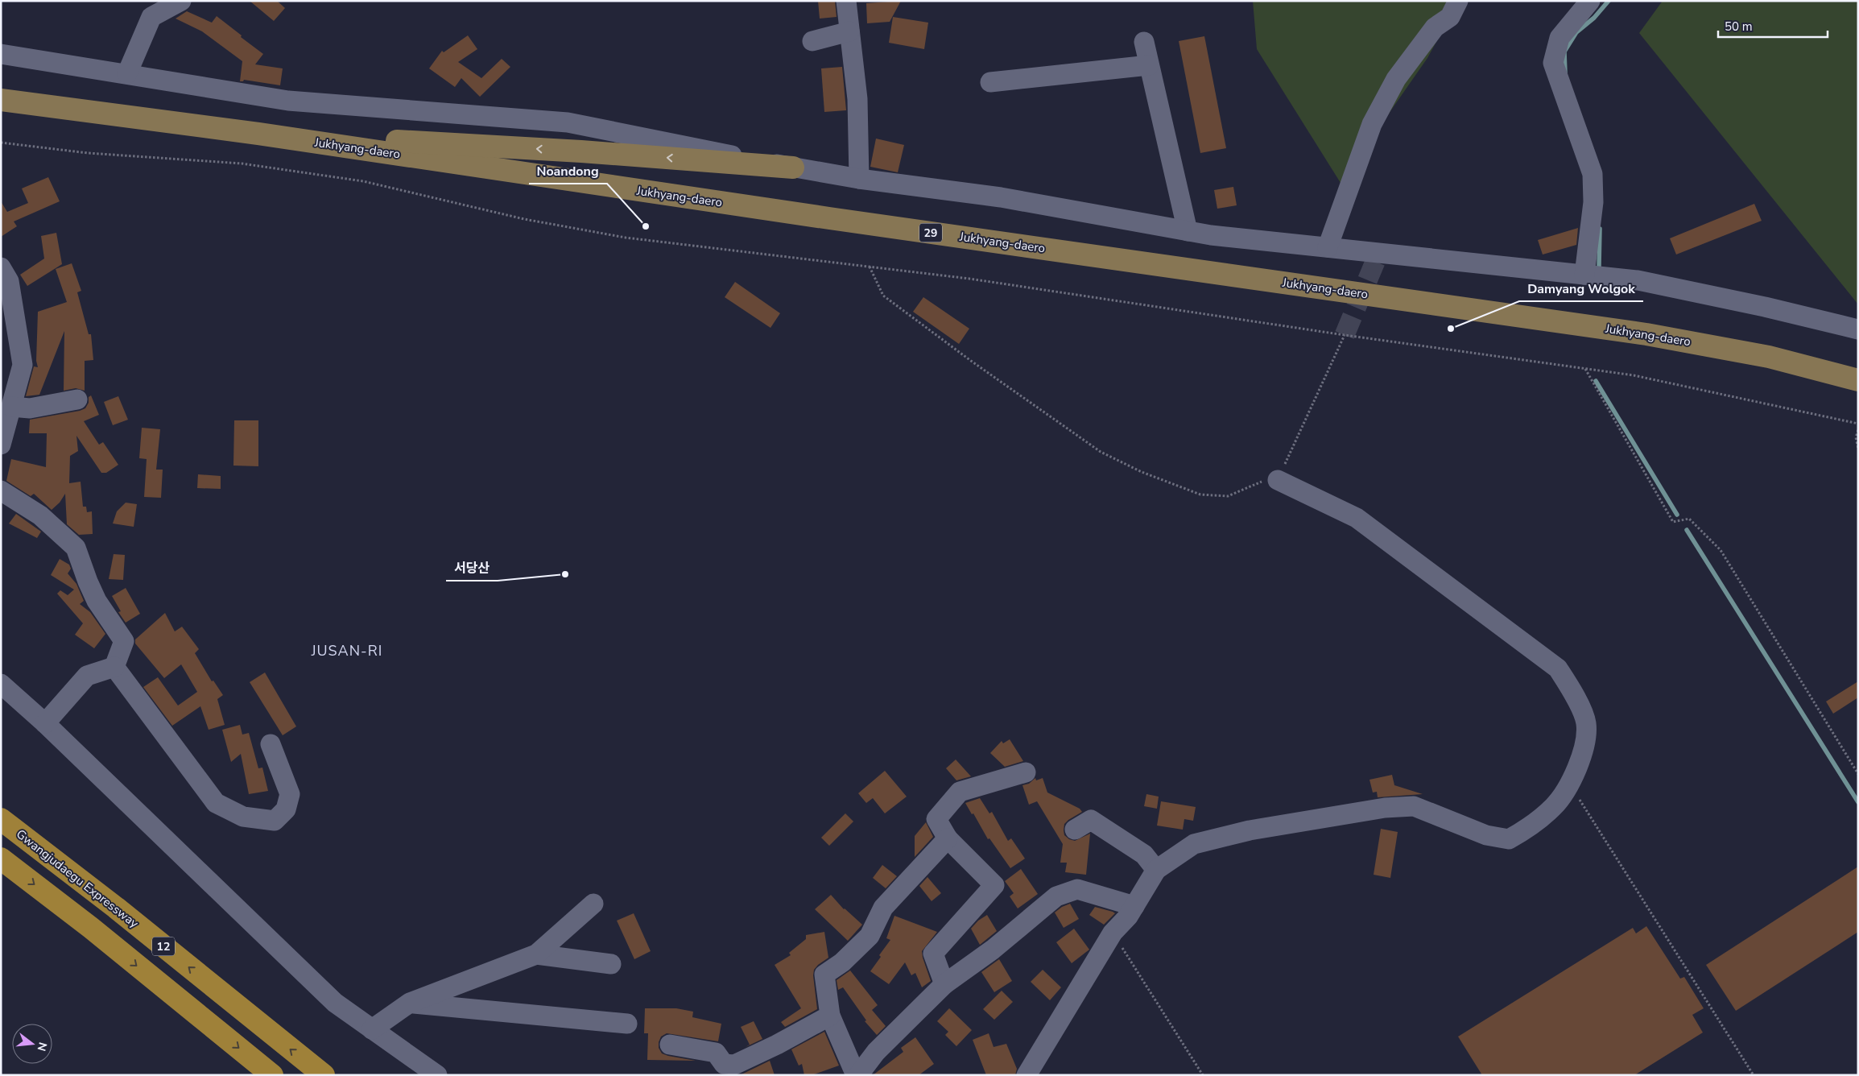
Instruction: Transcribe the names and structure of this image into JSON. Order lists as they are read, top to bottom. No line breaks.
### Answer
{"streets":{"highway":["Gwangjudaegu Expressway","12"],"main road":["Jukhyang-daero","29"]},"districts":["JUSAN-RI"],"places":["Noandong","Damyang Wolgok","서당산"],"scale_bar":"50 m","north":"right"}
